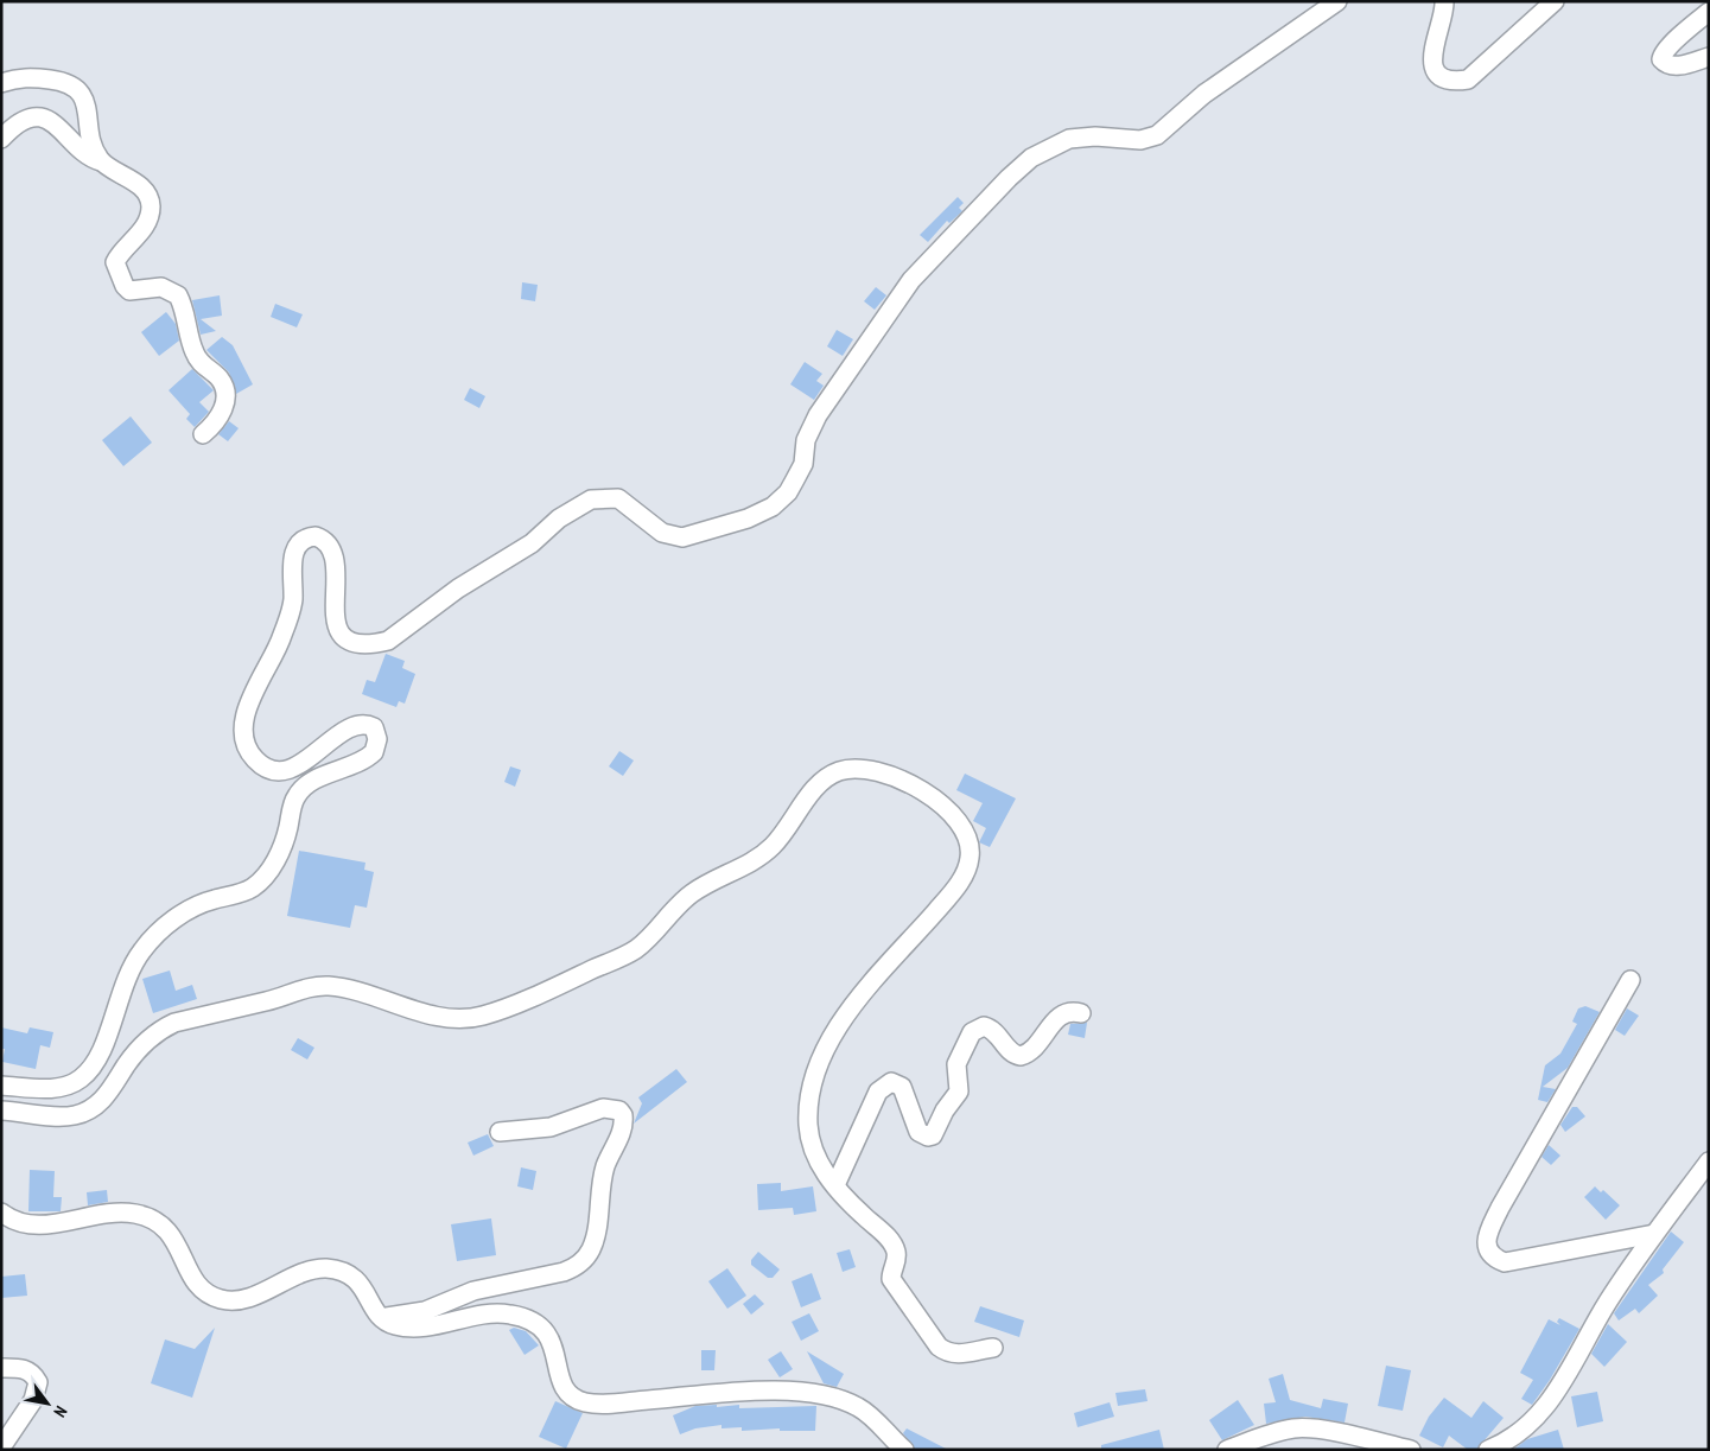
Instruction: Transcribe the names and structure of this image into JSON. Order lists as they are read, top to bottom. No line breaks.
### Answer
{"north":"bottom right"}
